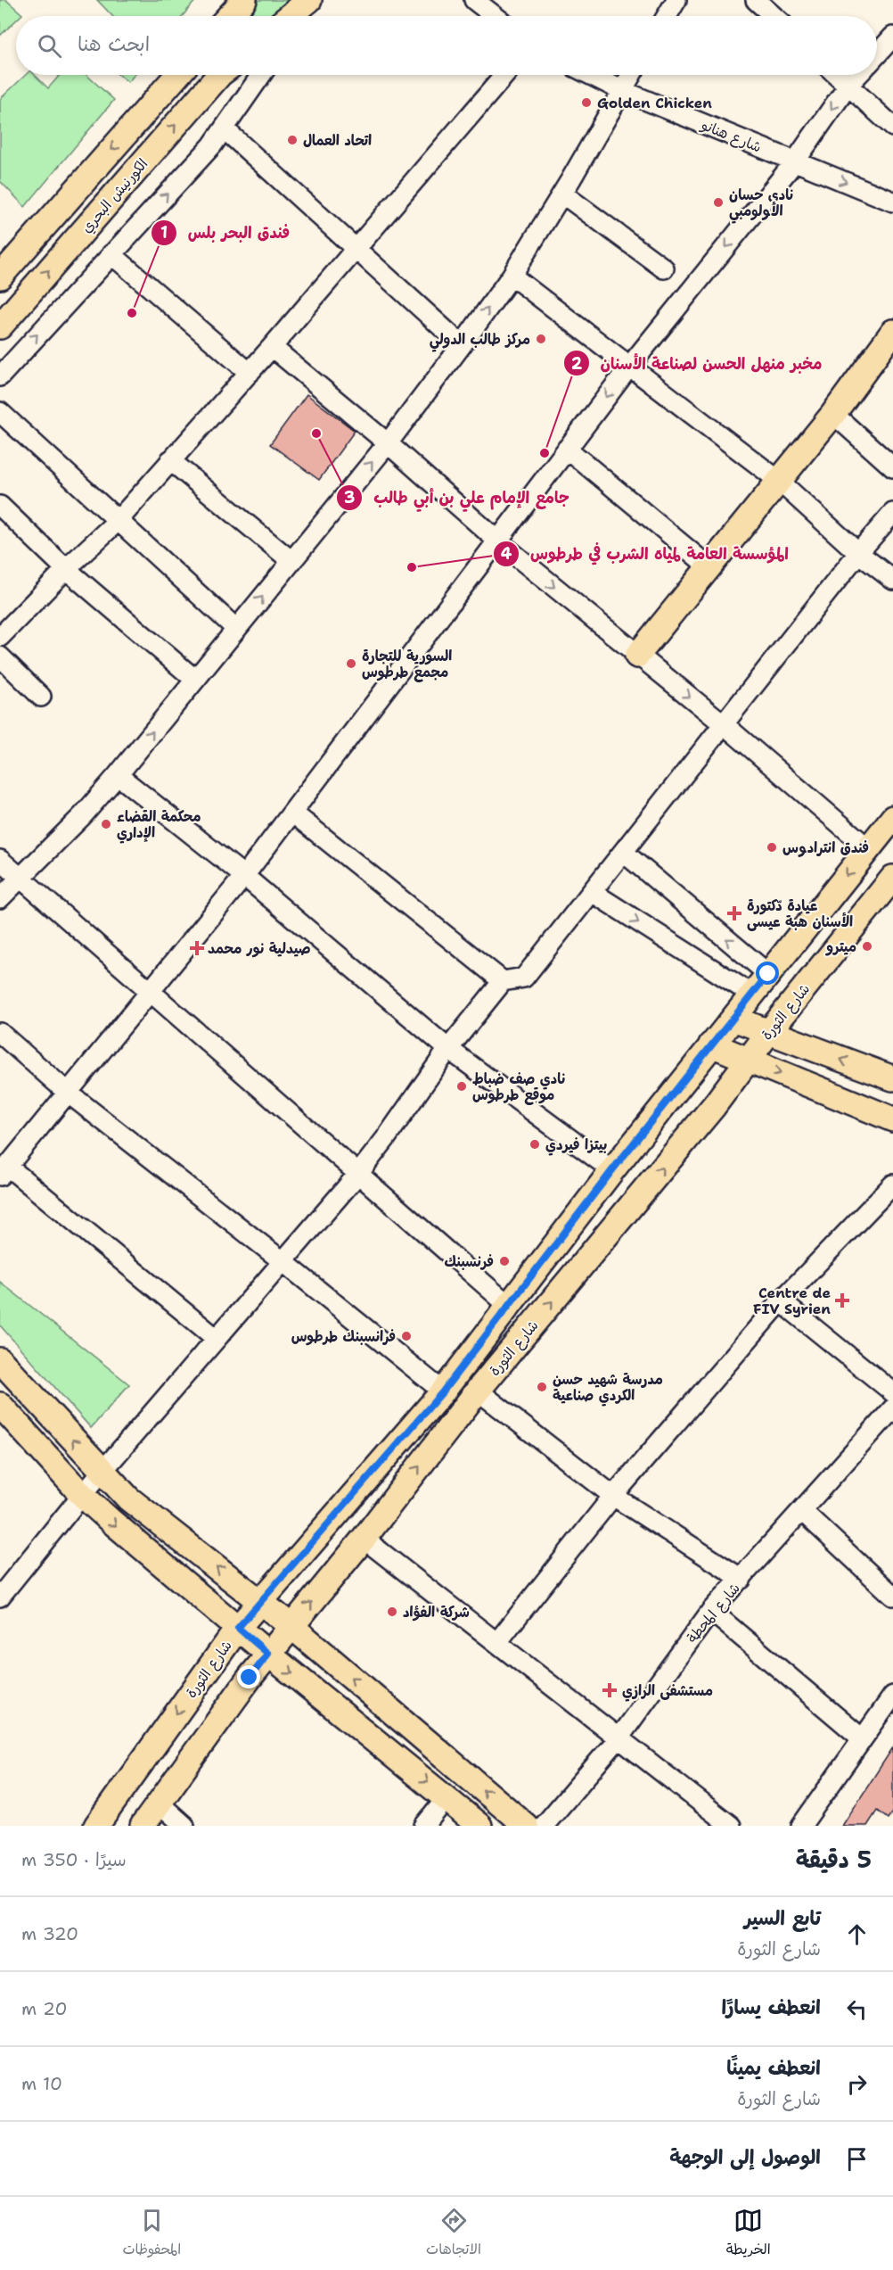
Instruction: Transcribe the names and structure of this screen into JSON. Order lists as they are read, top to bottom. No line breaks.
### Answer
{"streets":{"main road":["الكورنيش البحري","شارع الثورة"],"street":["شارع هنانو","شارع المحطة"]},"places":{"other":["Golden Chicken","اتحاد العمال","نادي حسان الأولومبي","فندق البحر بلس","مركز طالب الدولي","جامع الإمام علي بن أبي طالب","مخبر منهل الحسن لصناعة الأسنان","المؤسسة العامة لمياه الشرب في طرطوس","السورية للتجارة مجمع طرطوس","محكمة القضاء الإداري","فندق انترادوس","ميترو","نادي صف ضباط موقع طرطوس","بيتزا فيردي","فرنسبنك","فرانسبنك طرطوس","مدرسة شهيد حسن الكردي صناعية","شركة الفؤاد"],"health":["عيادة دّكتورة الأسنان هبة عيسى","صيدلية نور محمد","Centre de FIV Syrien","مستشفى الرازي"]},"page":{"search":"ابحث هنا","heading":["5 دقيقة","سيرًا · 350 m"],"list":[["تابع السير","شارع الثورة","320 m"],["انعطف يسارًا","20 m"],["انعطف يمينًا","شارع الثورة","10 m"],"الوصول إلى الوجهة"],"nav":["الخريطة","الاتجاهات","المحفوظات"]}}
